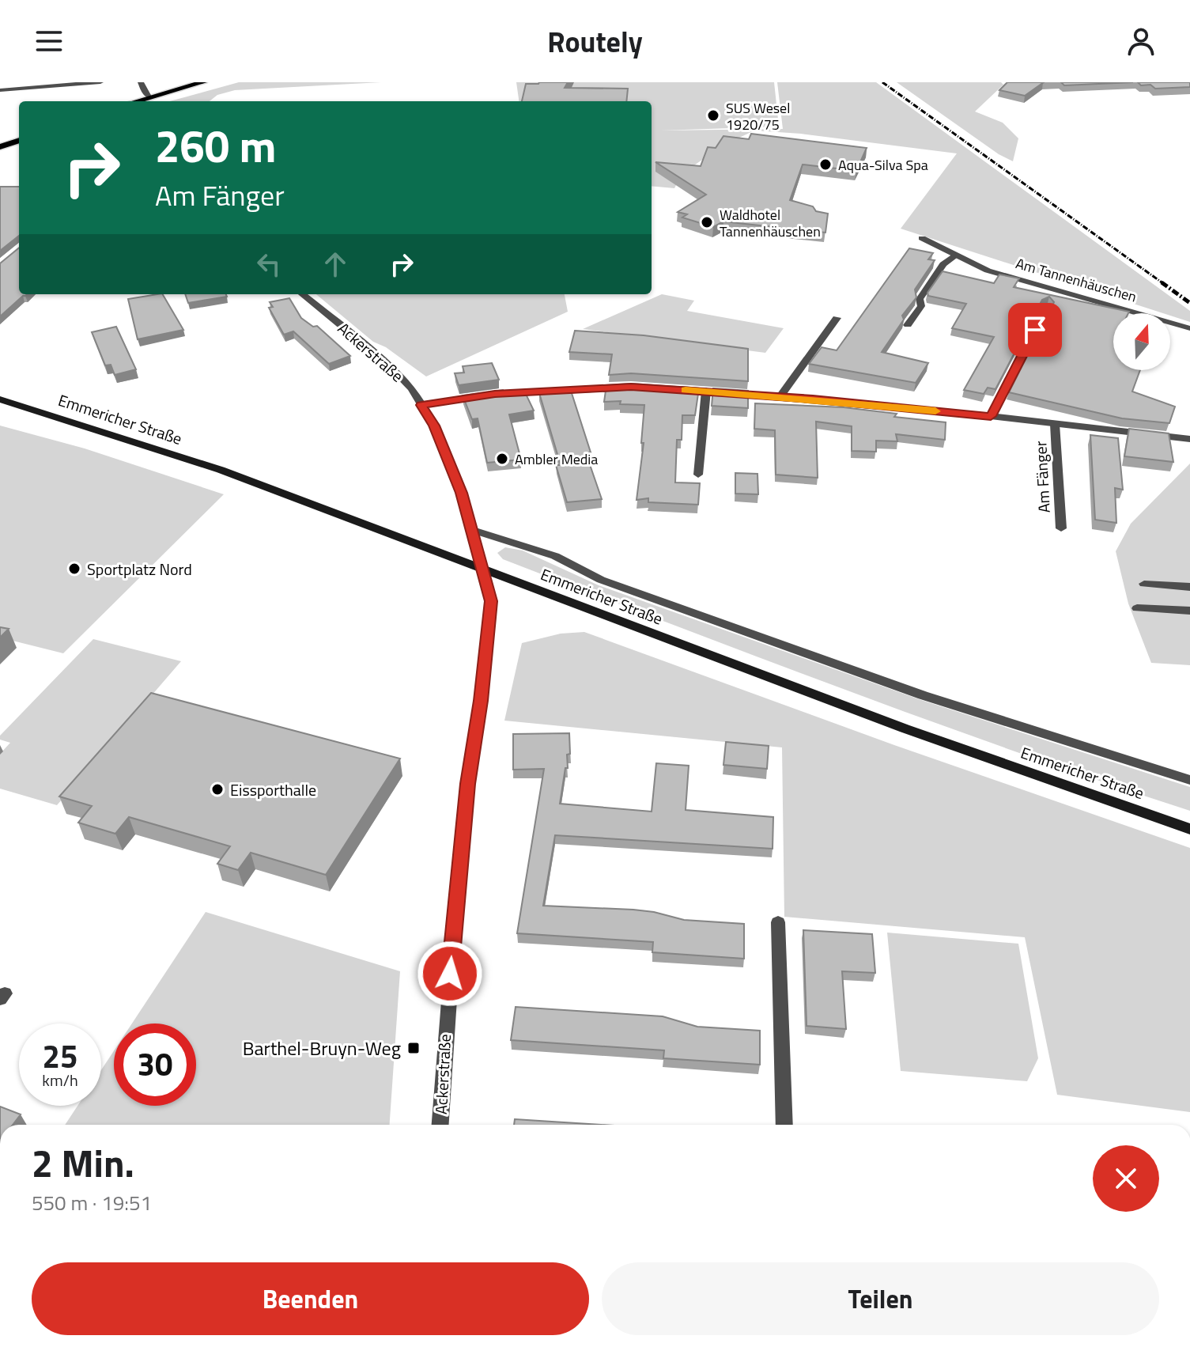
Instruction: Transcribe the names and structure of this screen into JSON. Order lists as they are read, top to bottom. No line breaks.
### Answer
{"streets":{"main road":["Emmericher Straße"],"street":["Am Tannenhäuschen","Ackerstraße","Am Fänger"]},"crossings":[["Ackerstraße","Emmericher Straße"]],"places":{"other":["SUS Wesel 1920/75","Aqua-Silva Spa","Waldhotel Tannenhäuschen","Ambler Media","Sportplatz Nord","Eissporthalle"],"transit":["Barthel-Bruyn-Weg"]},"north":"top","page":{"header":"Routely","turn":["260 m","Am Fänger"],"speed":"25 km/h","limit":"30","heading":["2 Min.","550 m · 19:51"],"buttons":["Beenden","Teilen"]}}
